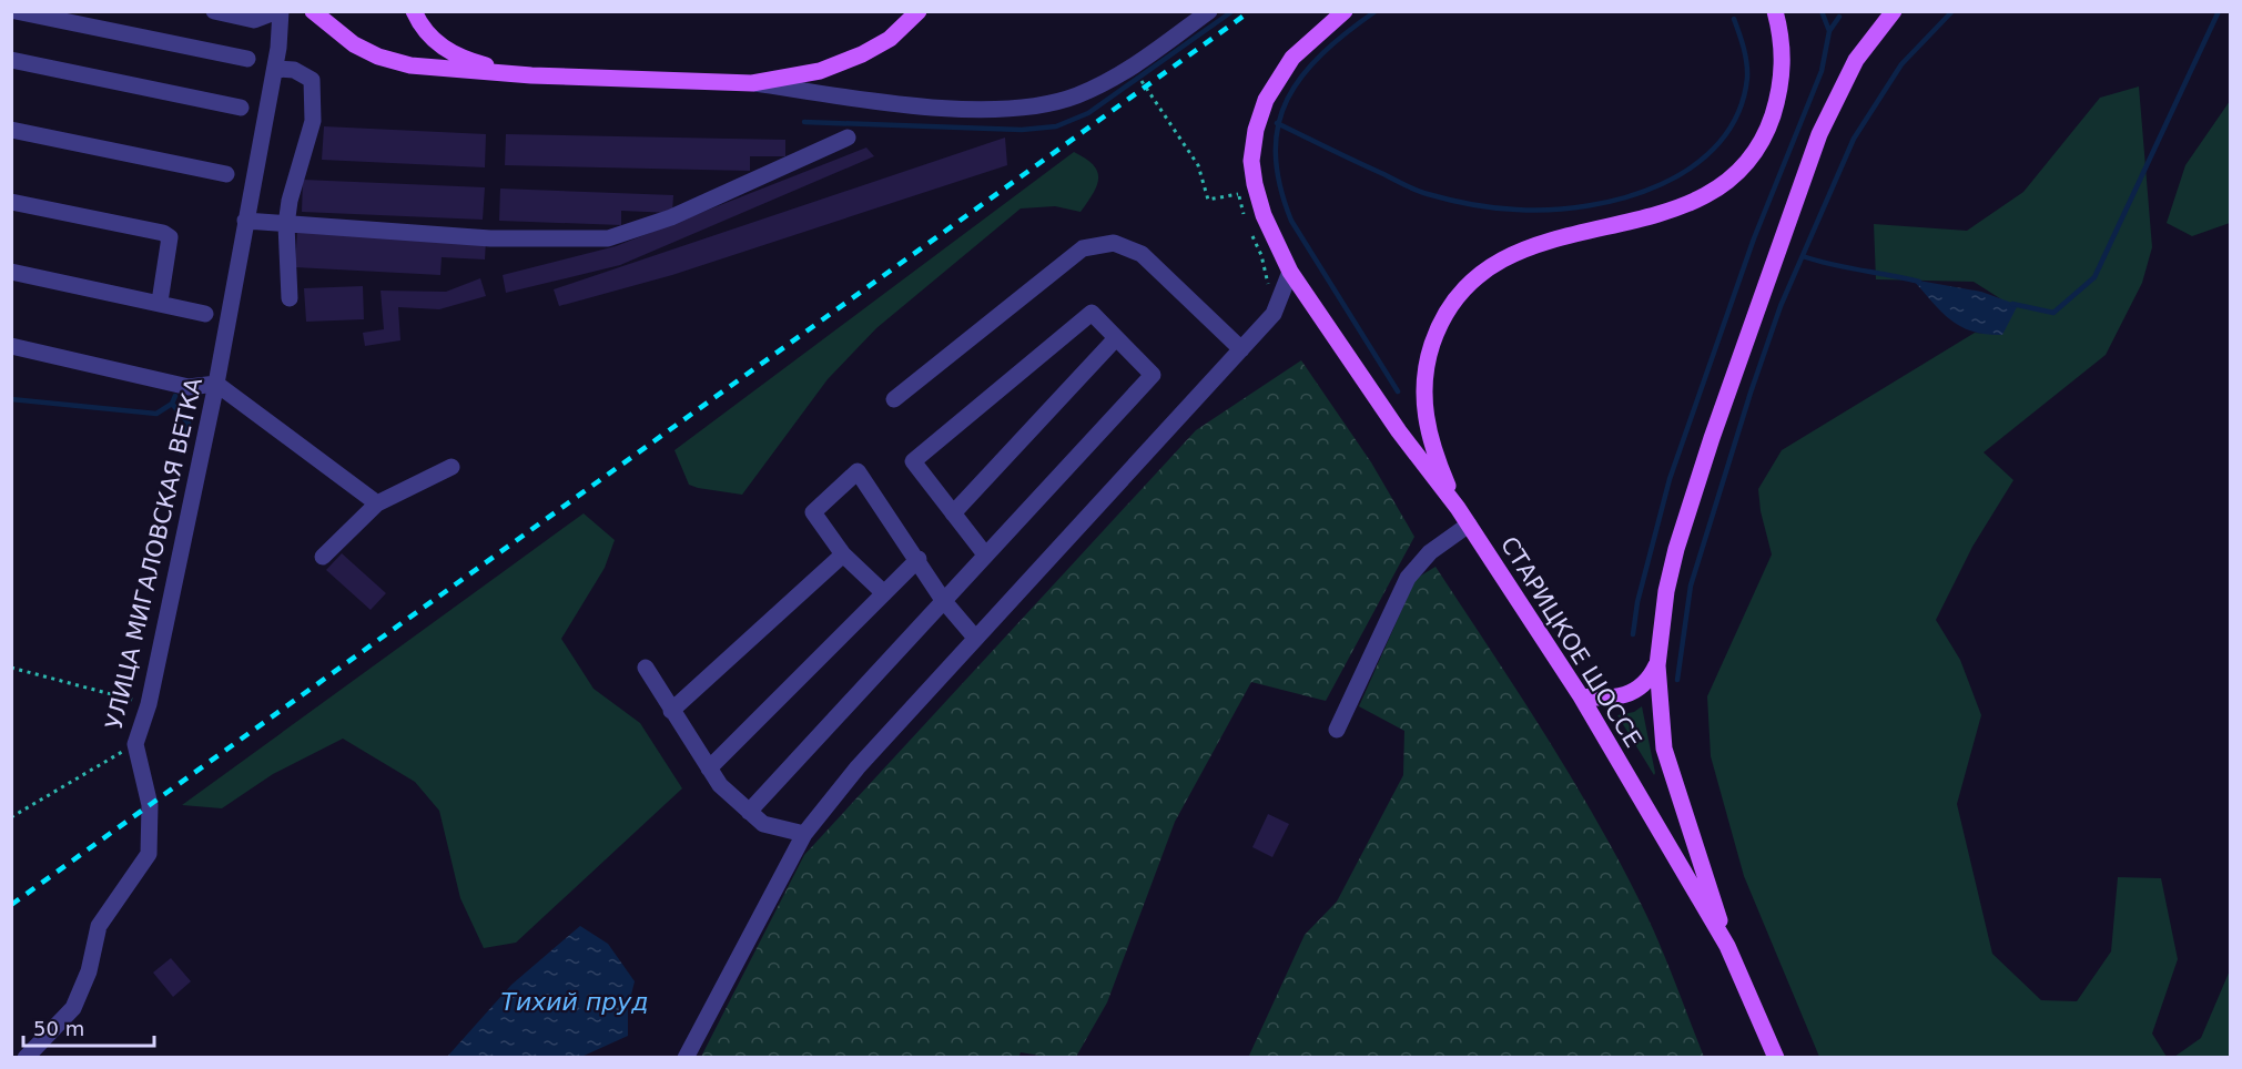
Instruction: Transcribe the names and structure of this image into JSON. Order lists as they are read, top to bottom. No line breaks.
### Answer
{"streets":{"main road":["СТАРИЦКОЕ ШОССЕ"],"street":["УЛИЦА МИГАЛОВСКАЯ ВЕТКА"]},"water":["Тихий пруд"],"scale_bar":"50 m"}
